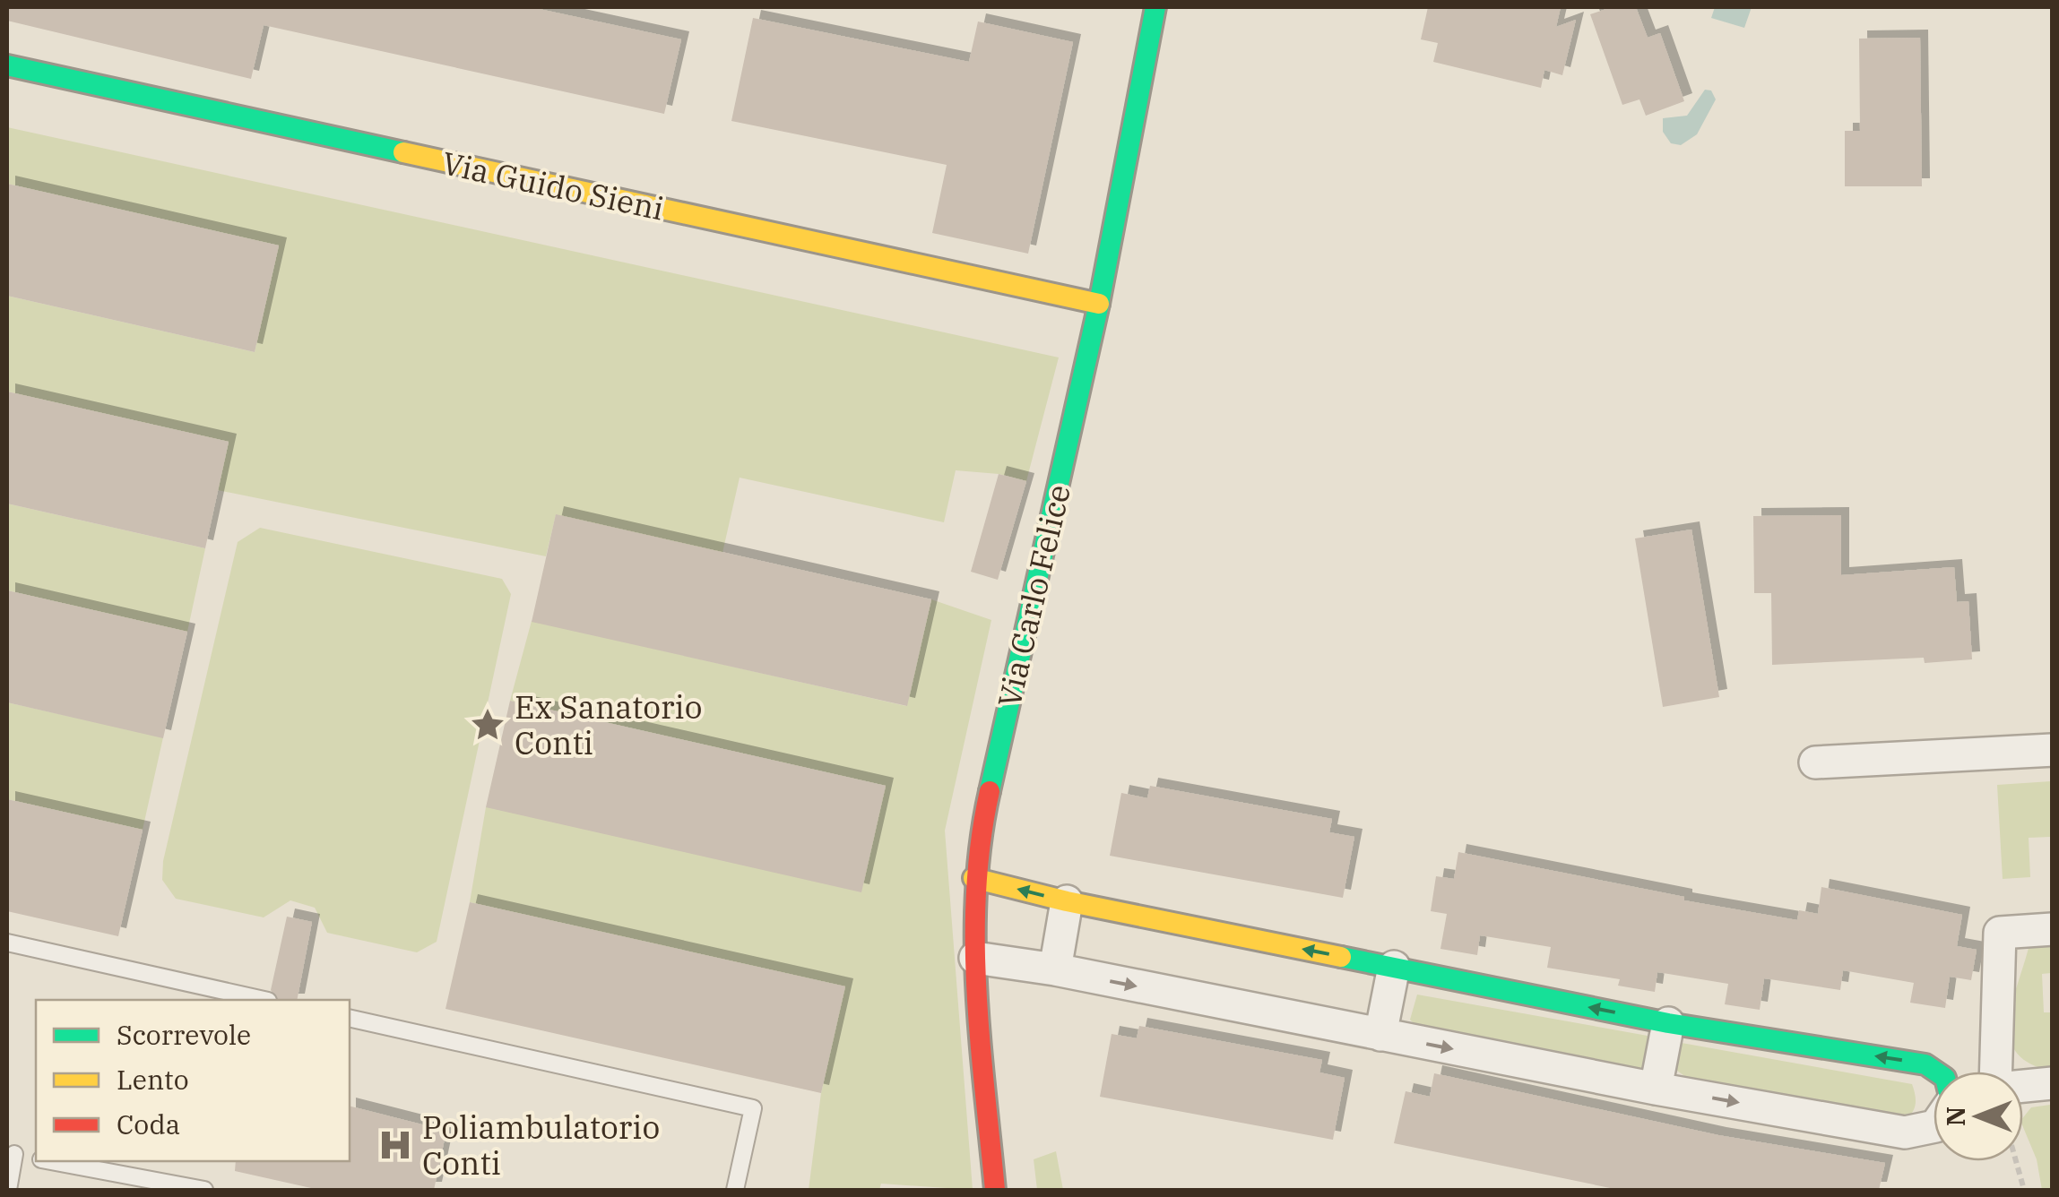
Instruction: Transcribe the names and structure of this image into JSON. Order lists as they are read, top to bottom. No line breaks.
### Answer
{"streets":{"street":["Via Guido Sieni","Via Carlo Felice"]},"crossings":[["Via Guido Sieni","Via Carlo Felice"]],"places":{"place":["Ex Sanatorio Conti"],"hospital":["Poliambulatorio Conti"]},"legend":["Scorrevole","Lento","Coda"],"north":"left"}
